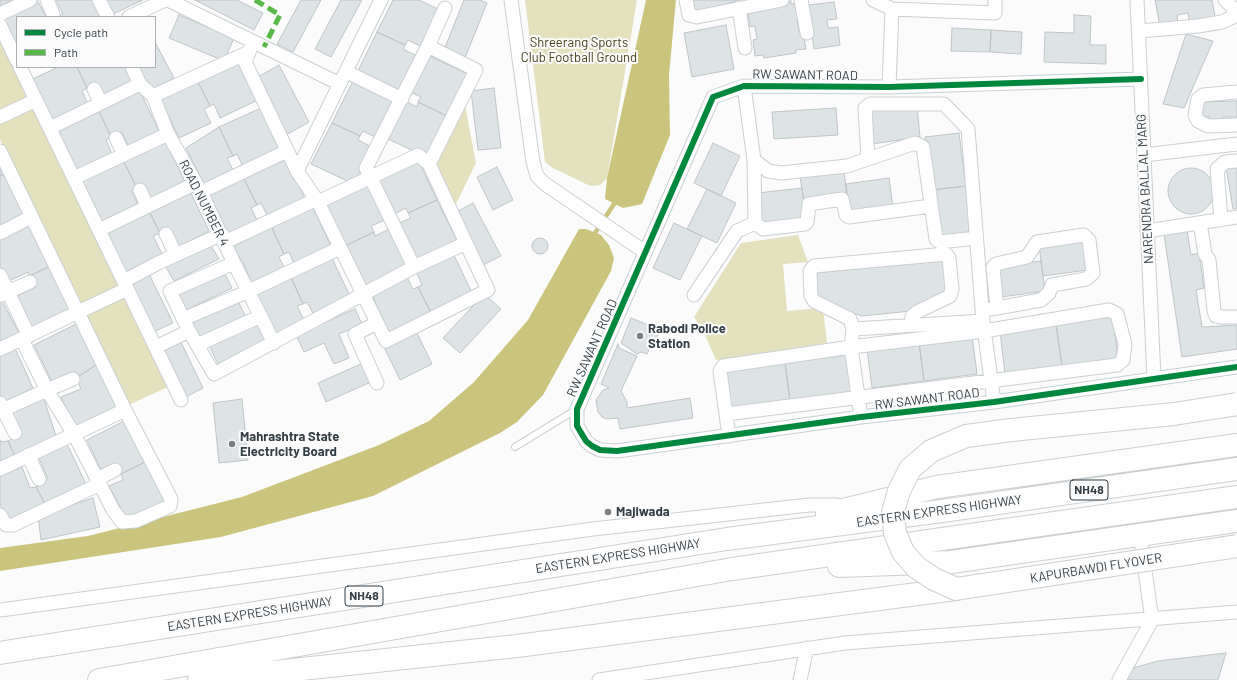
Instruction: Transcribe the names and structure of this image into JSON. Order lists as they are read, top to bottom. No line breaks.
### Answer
{"streets":{"highway":["NH48","EASTERN EXPRESS HIGHWAY","KAPURBAWDI FLYOVER"],"street":["RW SAWANT ROAD","NARENDRA BALLAL MARG","ROAD NUMBER 4"]},"crossings":[["RW SAWANT ROAD","NARENDRA BALLAL MARG"]],"parks":["Shreerang Sports Club Football Ground"],"places":["Rabodi Police Station","Mahrashtra State Electricity Board","Majiwada"],"legend":["Cycle path","Path"]}
